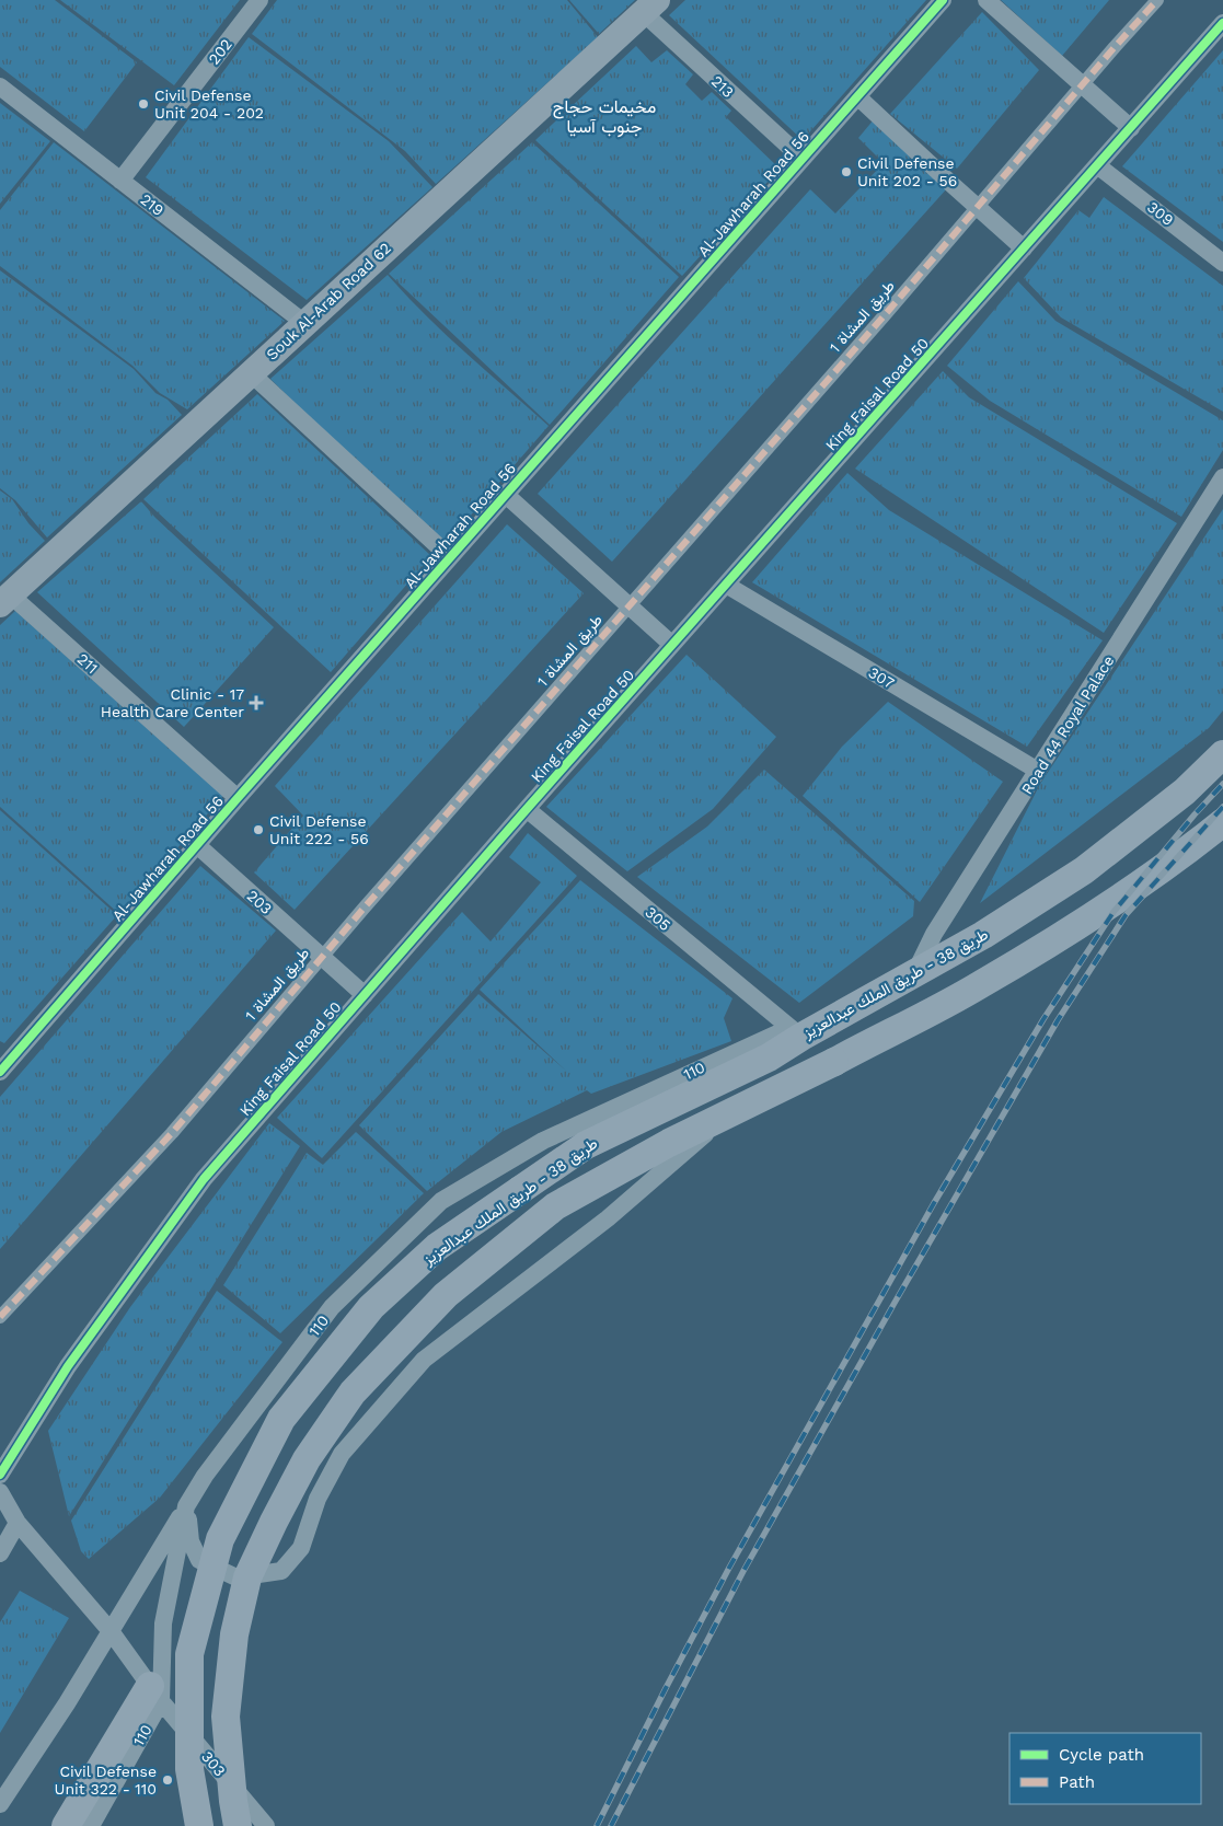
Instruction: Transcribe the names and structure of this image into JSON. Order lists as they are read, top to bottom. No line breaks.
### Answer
{"streets":{"main road":["Souk Al-Arab Road 62","طريق 38 - طريق الملك عبدالعزيز"],"street":["202","213","Al-Jawharah Road 56","219","309","طريق المشاة 1","King Faisal Road 50","211","307","Road 44 Royal Palace","203","305","110","303"]},"crossings":[["202","219"],["213","Al-Jawharah Road 56"],["213","Souk Al-Arab Road 62"],["Al-Jawharah Road 56","211"],["Al-Jawharah Road 56","203"],["219","Souk Al-Arab Road 62"],["309","King Faisal Road 50"],["Souk Al-Arab Road 62","211"],["طريق المشاة 1","203"],["King Faisal Road 50","307"],["King Faisal Road 50","203"],["King Faisal Road 50","305"],["307","Road 44 Royal Palace"],["Road 44 Royal Palace","طريق 38 - طريق الملك عبدالعزيز"],["305","طريق 38 - طريق الملك عبدالعزيز"],["305","110"],["طريق 38 - طريق الملك عبدالعزيز","110"],["110","303"]],"districts":["مخيمات حجاج جنوب آسيا"],"places":{"other":["Civil Defense Unit 204 - 202","Civil Defense Unit 202 - 56","Civil Defense Unit 222 - 56","Civil Defense Unit 322 - 110"],"health":["Clinic - 17 Health Care Center"]},"legend":["Cycle path","Path"]}
